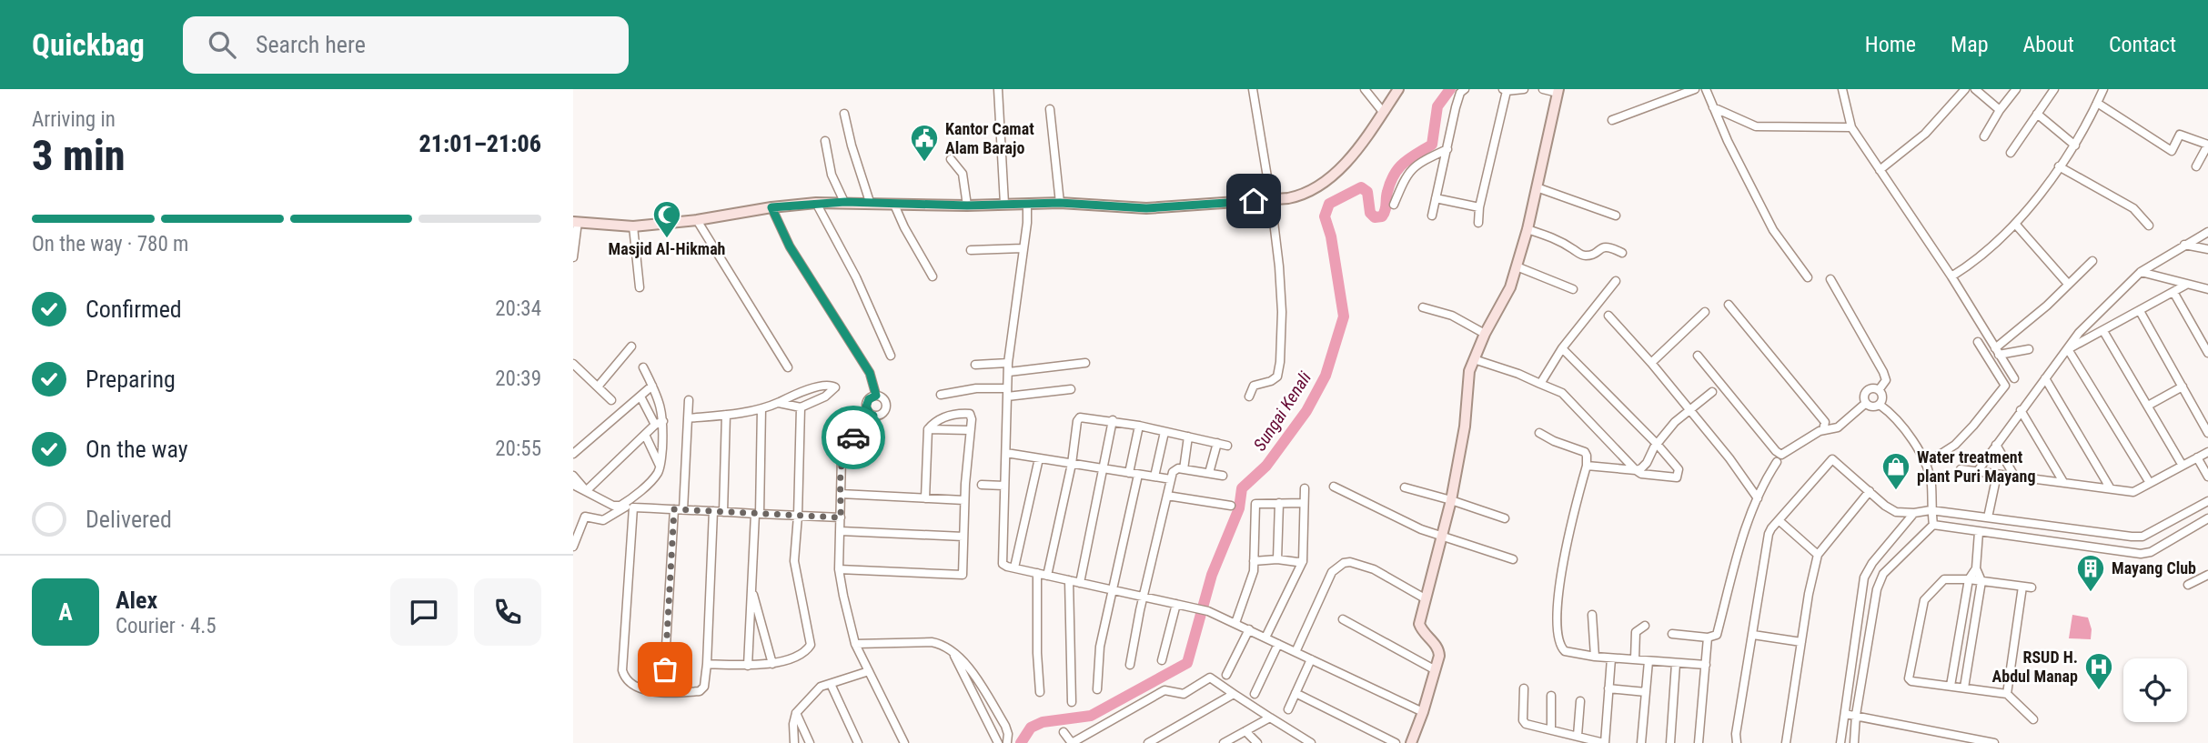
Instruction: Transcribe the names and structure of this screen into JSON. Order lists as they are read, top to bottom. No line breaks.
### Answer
{"water":["Sungai Kenali"],"places":{"public building":["Kantor Camat Alam Barajo"],"mosque":["Masjid Al-Hikmah"],"shop":["Water treatment plant Puri Mayang"],"building":["Mayang Club"],"hospital":["RSUD H. Abdul Manap"]},"page":{"header":"Quickbag","search":"Search here","nav":["Home","Map","About","Contact"],"heading":["3 min","Arriving in","21:01–21:06"],"panel":["Alex","Courier · 4.5"],"bar":"On the way · 780 m","list":[["Confirmed","20:34"],["Preparing","20:39"],["On the way","20:55"],"Delivered"],"round":"A"}}
